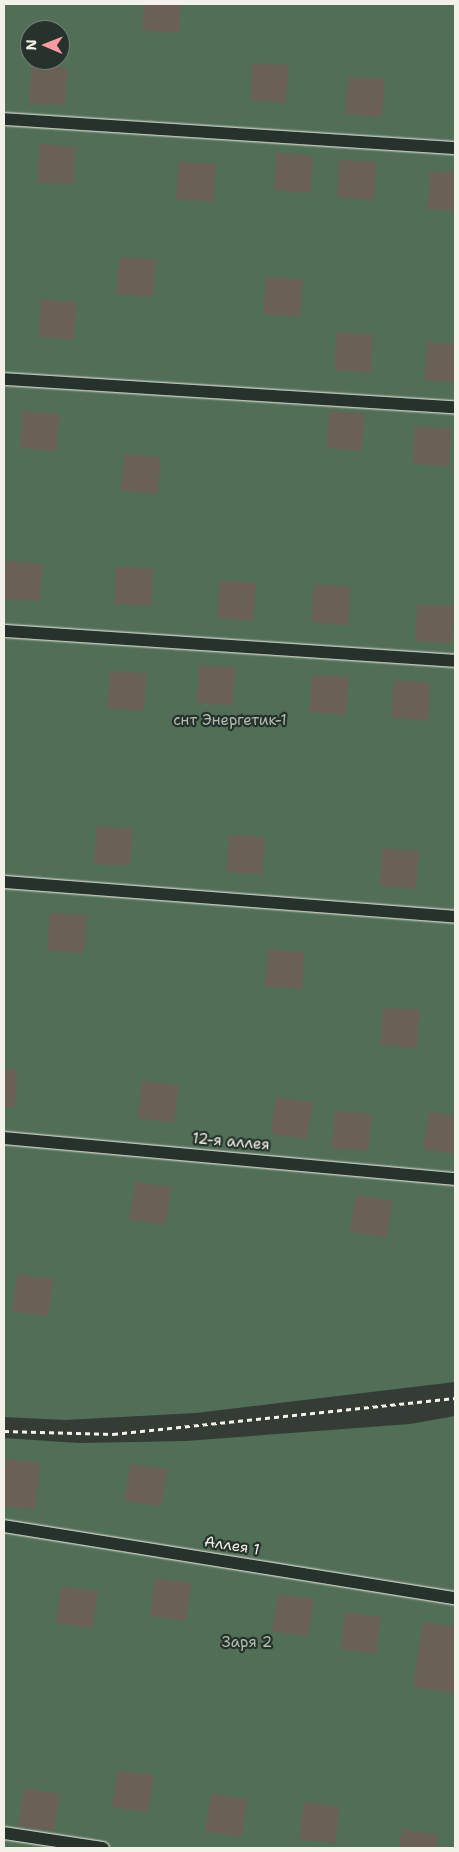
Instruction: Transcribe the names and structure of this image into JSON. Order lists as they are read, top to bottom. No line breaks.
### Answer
{"streets":{"lane":["12-я аллея","Аллея 1"]},"parks":["снт Энергетик-1","Заря 2"],"north":"left"}
